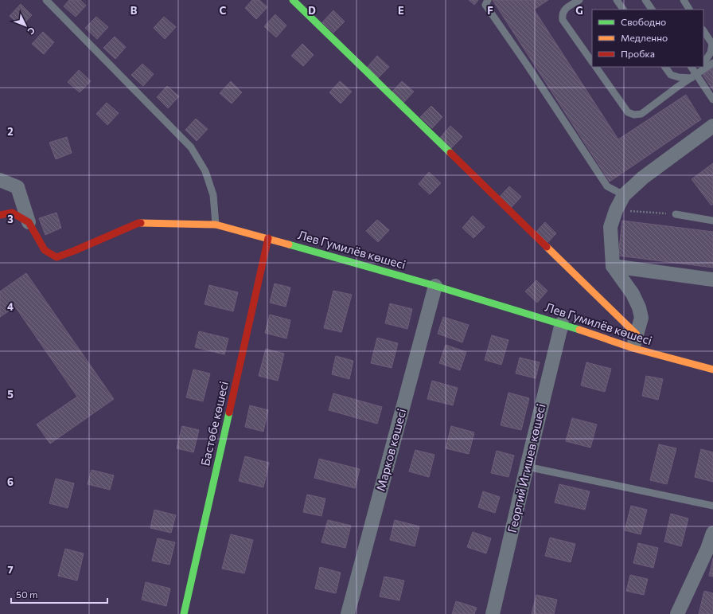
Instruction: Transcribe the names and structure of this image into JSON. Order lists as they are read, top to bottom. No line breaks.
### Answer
{"streets":{"street":["Лев Гумилёв көшесі","Бастөбе көшесі","Марков көшесі","Георгий Игишев көшесі"]},"crossings":[["Лев Гумилёв көшесі","Бастөбе көшесі"],["Лев Гумилёв көшесі","Марков көшесі"],["Лев Гумилёв көшесі","Георгий Игишев көшесі"]],"legend":["Свободно","Медленно","Пробка"],"scale_bar":"50 m","north":"bottom right","grid":{"columns":["B","C","D","E","F","G"],"rows":["2","3","4","5","6","7"]}}
